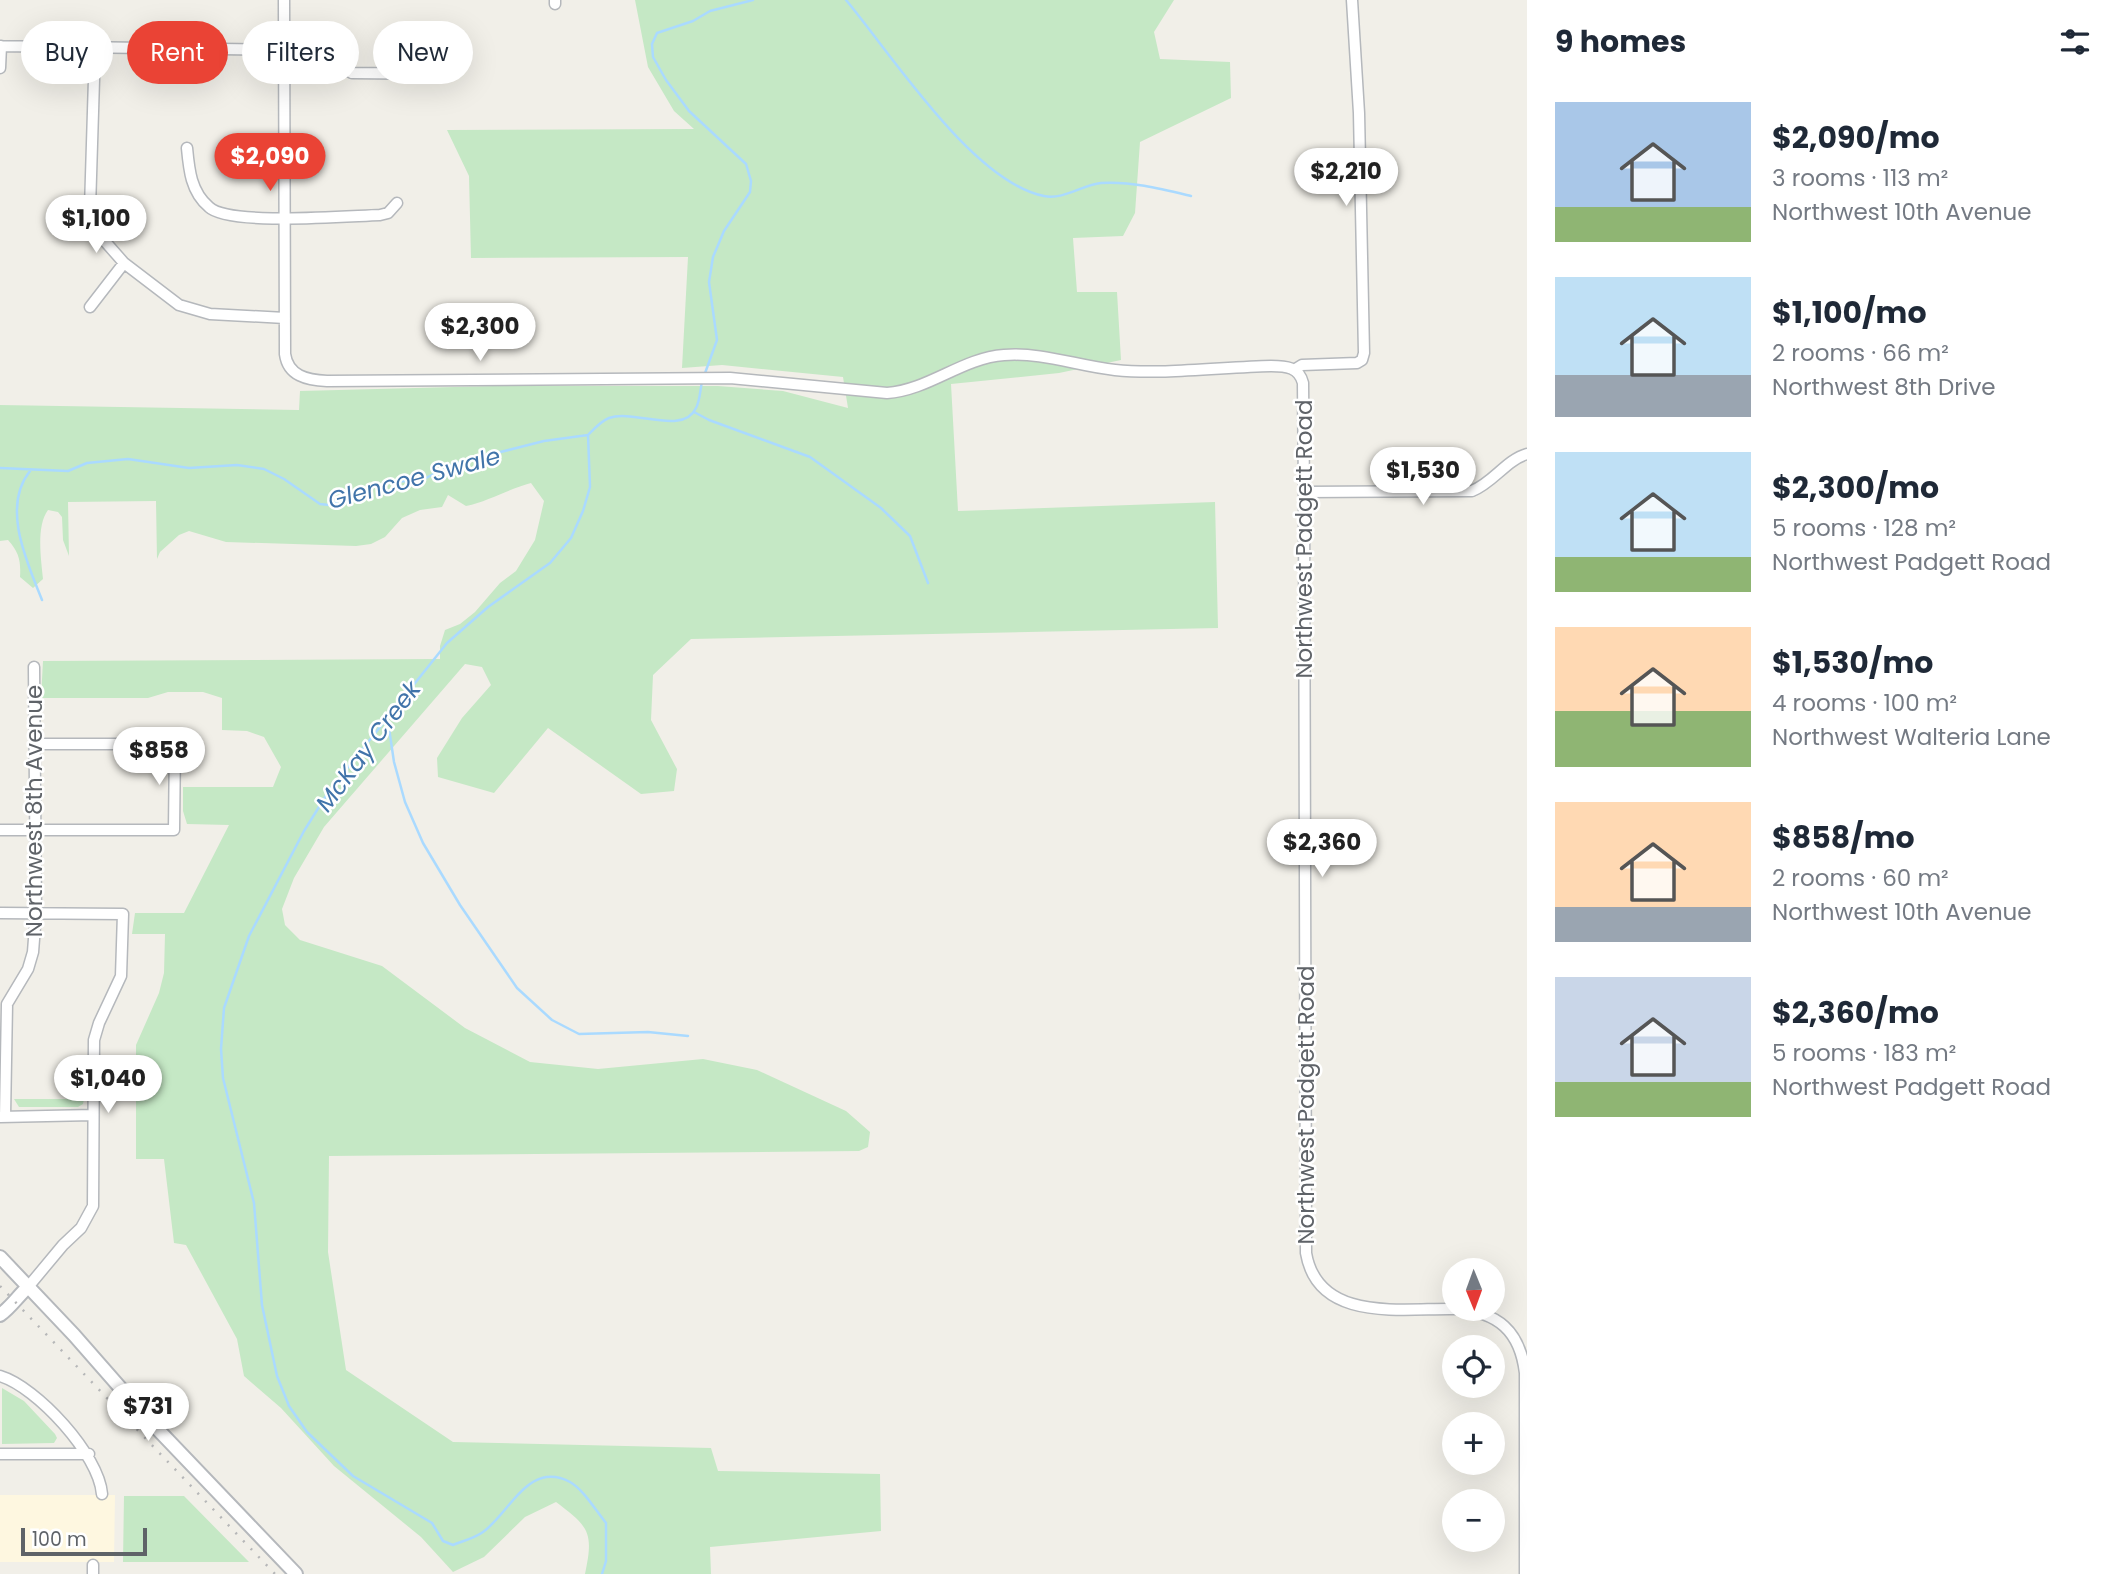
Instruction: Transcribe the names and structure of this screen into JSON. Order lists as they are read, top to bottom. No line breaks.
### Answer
{"streets":{"street":["Northwest Padgett Road","Northwest 8th Avenue"]},"water":["Glencoe Swale","McKay Creek"],"scale_bar":"100 m","north":"bottom","page":{"heading":"9 homes","chip":["Buy","Rent","Filters","New"],"list":[{"name":"$2,090/mo","note":"3 rooms · 113 m² · Northwest 10th Avenue"},{"name":"$1,100/mo","note":"2 rooms · 66 m² · Northwest 8th Drive"},{"name":"$2,300/mo","note":"5 rooms · 128 m² · Northwest Padgett Road"},{"name":"$1,530/mo","note":"4 rooms · 100 m² · Northwest Walteria Lane"},{"name":"$858/mo","note":"2 rooms · 60 m² · Northwest 10th Avenue"},{"name":"$2,360/mo","note":"5 rooms · 183 m² · Northwest Padgett Road"}],"price":["$2,090","$2,210","$1,100","$2,300","$1,530","$858","$2,360","$1,040","$731"],"map_buttons":["+","−"],"scale":"100 m"}}
